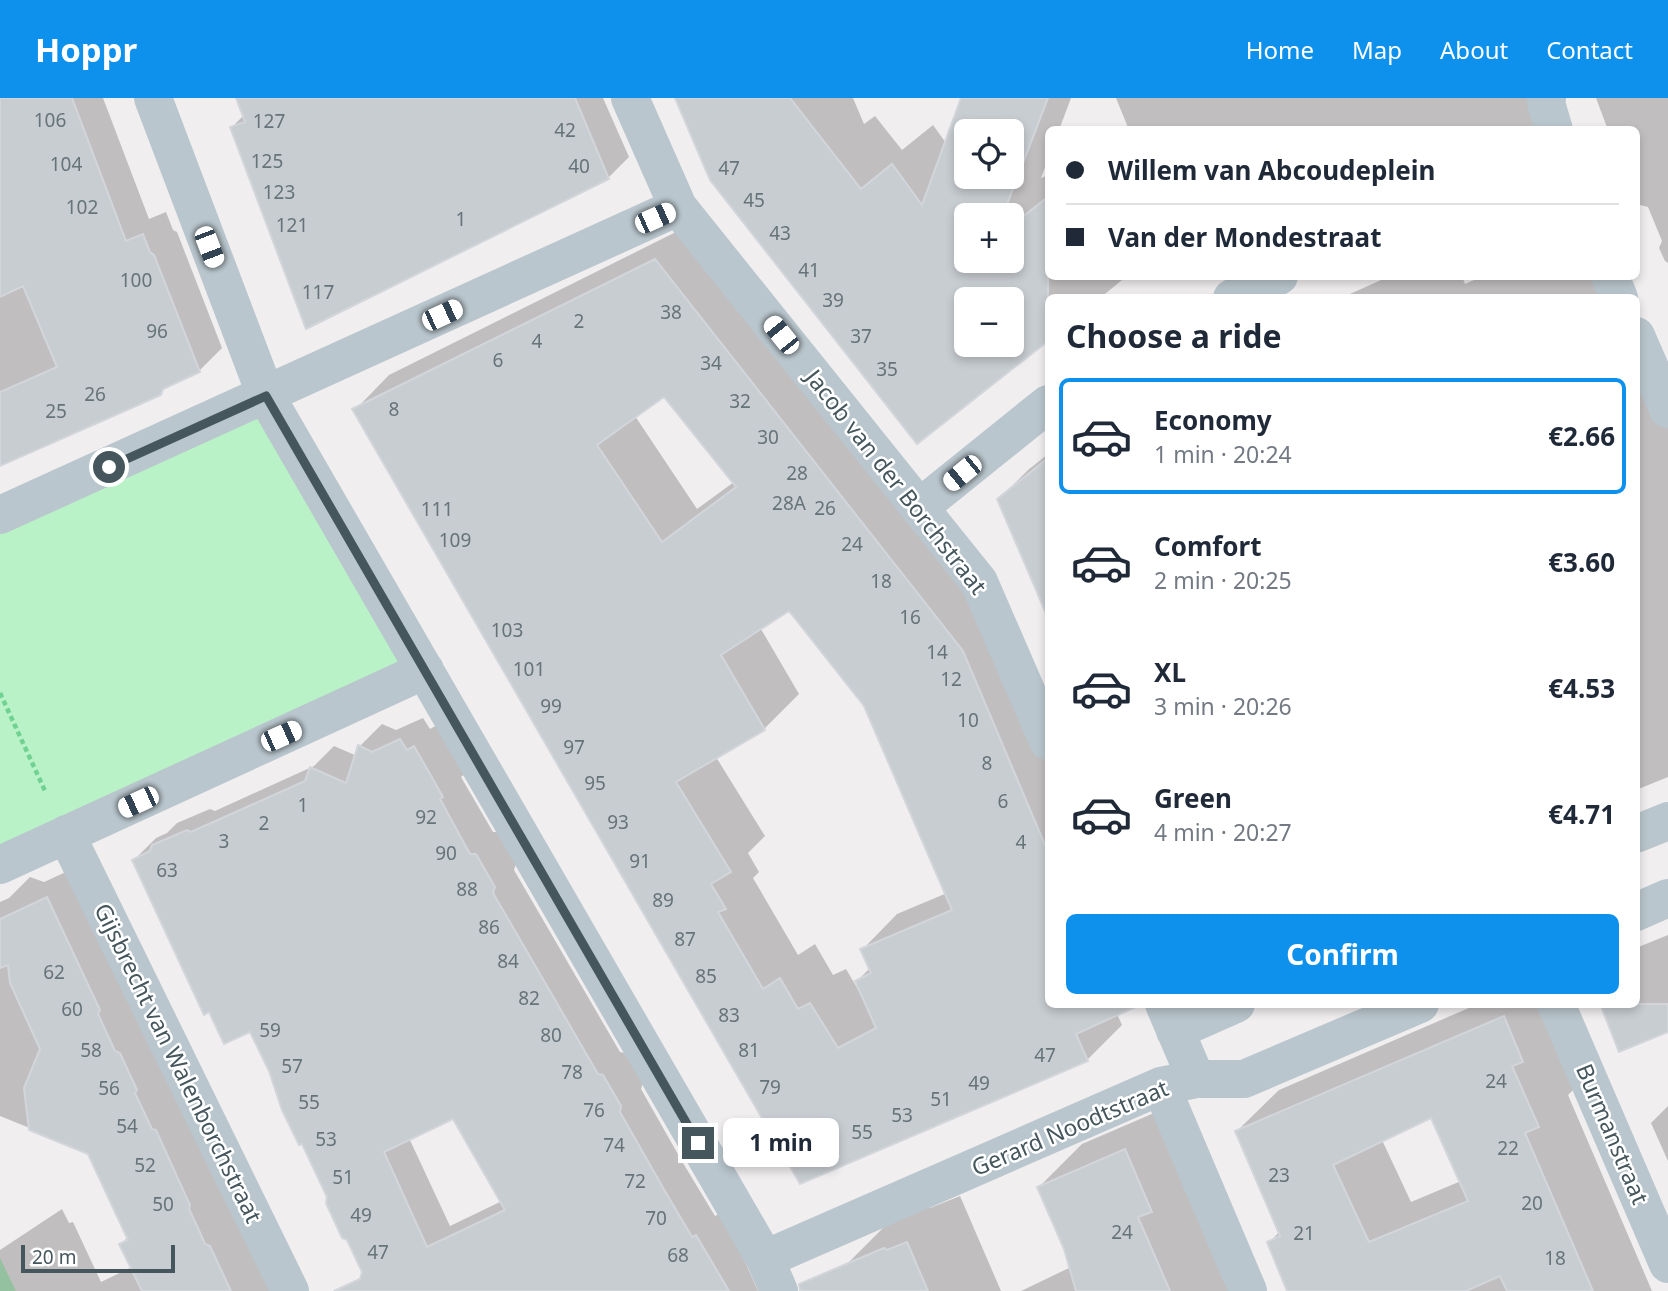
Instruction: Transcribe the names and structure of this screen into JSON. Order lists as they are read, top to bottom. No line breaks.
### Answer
{"streets":{"street":["Jacob van der Borchstraat","Gijsbrecht van Walenborchstraat","Gerard Noodtstraat","Burmanstraat"]},"house_numbers":["106","127","42","125","104","40","47","123","45","102","1","121","43","41","100","117","39","38","2","96","37","4","6","34","35","26","32","8","25","30","28","28A","26","111","109","24","18","16","103","14","101","12","99","10","97","8","95","6","1","92","93","2","3","4","90","91","63","88","89","86","87","84","62","85","82","60","83","59","80","58","81","47","57","78","24","49","79","56","51","55","76","53","54","55","53","74","22","52","23","51","72","20","50","49","70","24","21","47","68","18"],"scale_bar":"20 m","page":{"header":"Hoppr","nav":["Home","Map","About","Contact"],"map_buttons":["+","−"],"banner":["Willem van Abcoudeplein","Van der Mondestraat"],"heading":"Choose a ride","list":[{"name":"Economy","note":"1 min · 20:24","value":"€2.66"},{"name":"Comfort","note":"2 min · 20:25","value":"€3.60"},{"name":"XL","note":"3 min · 20:26","value":"€4.53"},{"name":"Green","note":"4 min · 20:27","value":"€4.71"}],"buttons":"Confirm","bubble":"1 min","scale":"20 m"}}
